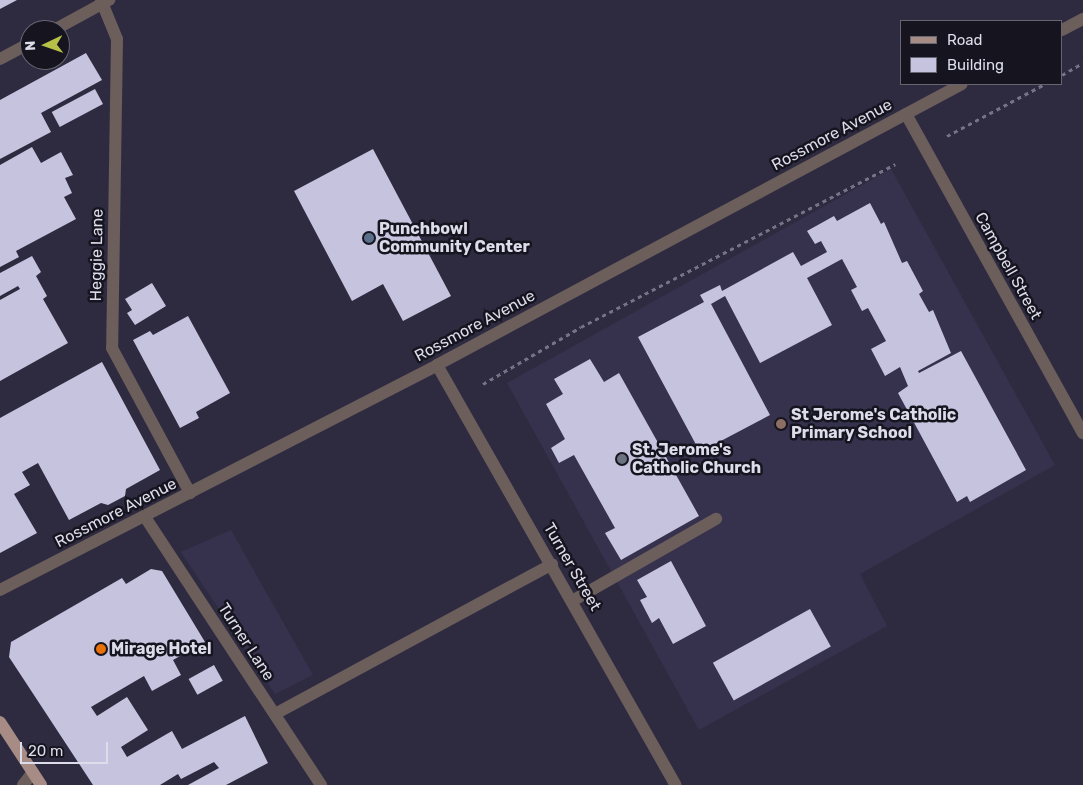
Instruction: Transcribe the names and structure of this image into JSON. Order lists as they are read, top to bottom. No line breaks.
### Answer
{"streets":{"street":["Rossmore Avenue","Heggie Lane","Campbell Street","Turner Street","Turner Lane"]},"crossings":[["Rossmore Avenue","Heggie Lane"],["Rossmore Avenue","Campbell Street"],["Rossmore Avenue","Turner Street"],["Rossmore Avenue","Turner Lane"]],"places":["Punchbowl Community Center","St Jerome's Catholic Primary School","St. Jerome's Catholic Church","Mirage Hotel"],"legend":["Road","Building"],"scale_bar":"20 m","north":"left"}
